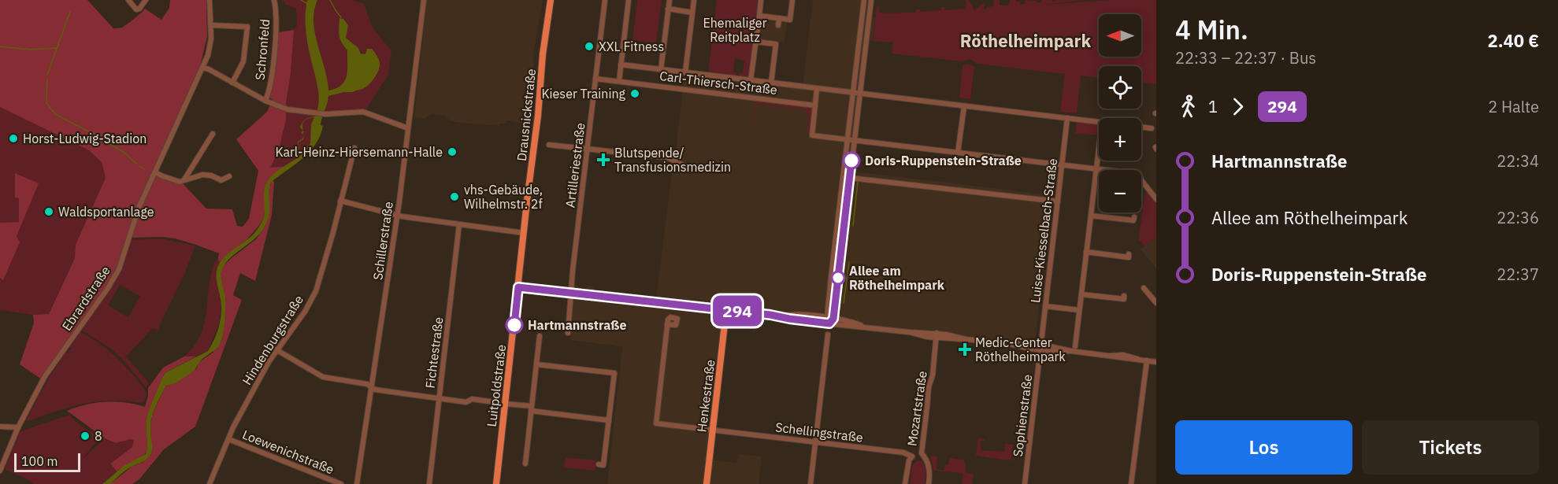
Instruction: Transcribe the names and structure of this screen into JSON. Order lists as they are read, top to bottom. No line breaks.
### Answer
{"streets":{"main road":["Drausnickstraße","Luitpoldstraße","Henkestraße"],"street":["Schronfeld","Carl-Thiersch-Straße","Artilleriestraße","Luise-Kiesselbach-Straße","Schillerstraße","Ebrardstraße","Hindenburgstraße","Fichtestraße","Mozartstraße","Sophienstraße","Schellingstraße","Loewenichstraße"]},"crossings":[["Carl-Thiersch-Straße","Artilleriestraße"],["Drausnickstraße","Luitpoldstraße"],["Luise-Kiesselbach-Straße","Sophienstraße"],["Hindenburgstraße","Loewenichstraße"],["Henkestraße","Schellingstraße"]],"districts":["Röthelheimpark"],"parks":["Ehemaliger Reitplatz"],"places":{"other":["XXL Fitness","Kieser Training","Horst-Ludwig-Stadion","Karl-Heinz-Hiersemann-Halle","Doris-Ruppenstein-Straße","vhs-Gebäude, Wilhelmstr. 2f","Waldsportanlage","Allee am Röthelheimpark","Hartmannstraße","8"],"health":["Blutspende/ Transfusionsmedizin","Medic-Center Röthelheimpark"]},"lines":["bus line 294"],"scale_bar":"100 m","north":"left","page":{"on_map":"294","heading":["4 Min.","22:33 – 22:37 · Bus","2.40 €"],"map_buttons":["+","−"],"legs":["1","294","2 Halte"],"list":[{"name":"Hartmannstraße","value":"22:34"},{"name":"Allee am Röthelheimpark","value":"22:36"},{"name":"Doris-Ruppenstein-Straße","value":"22:37"}],"buttons":["Los","Tickets"],"scale":"100 m"}}
